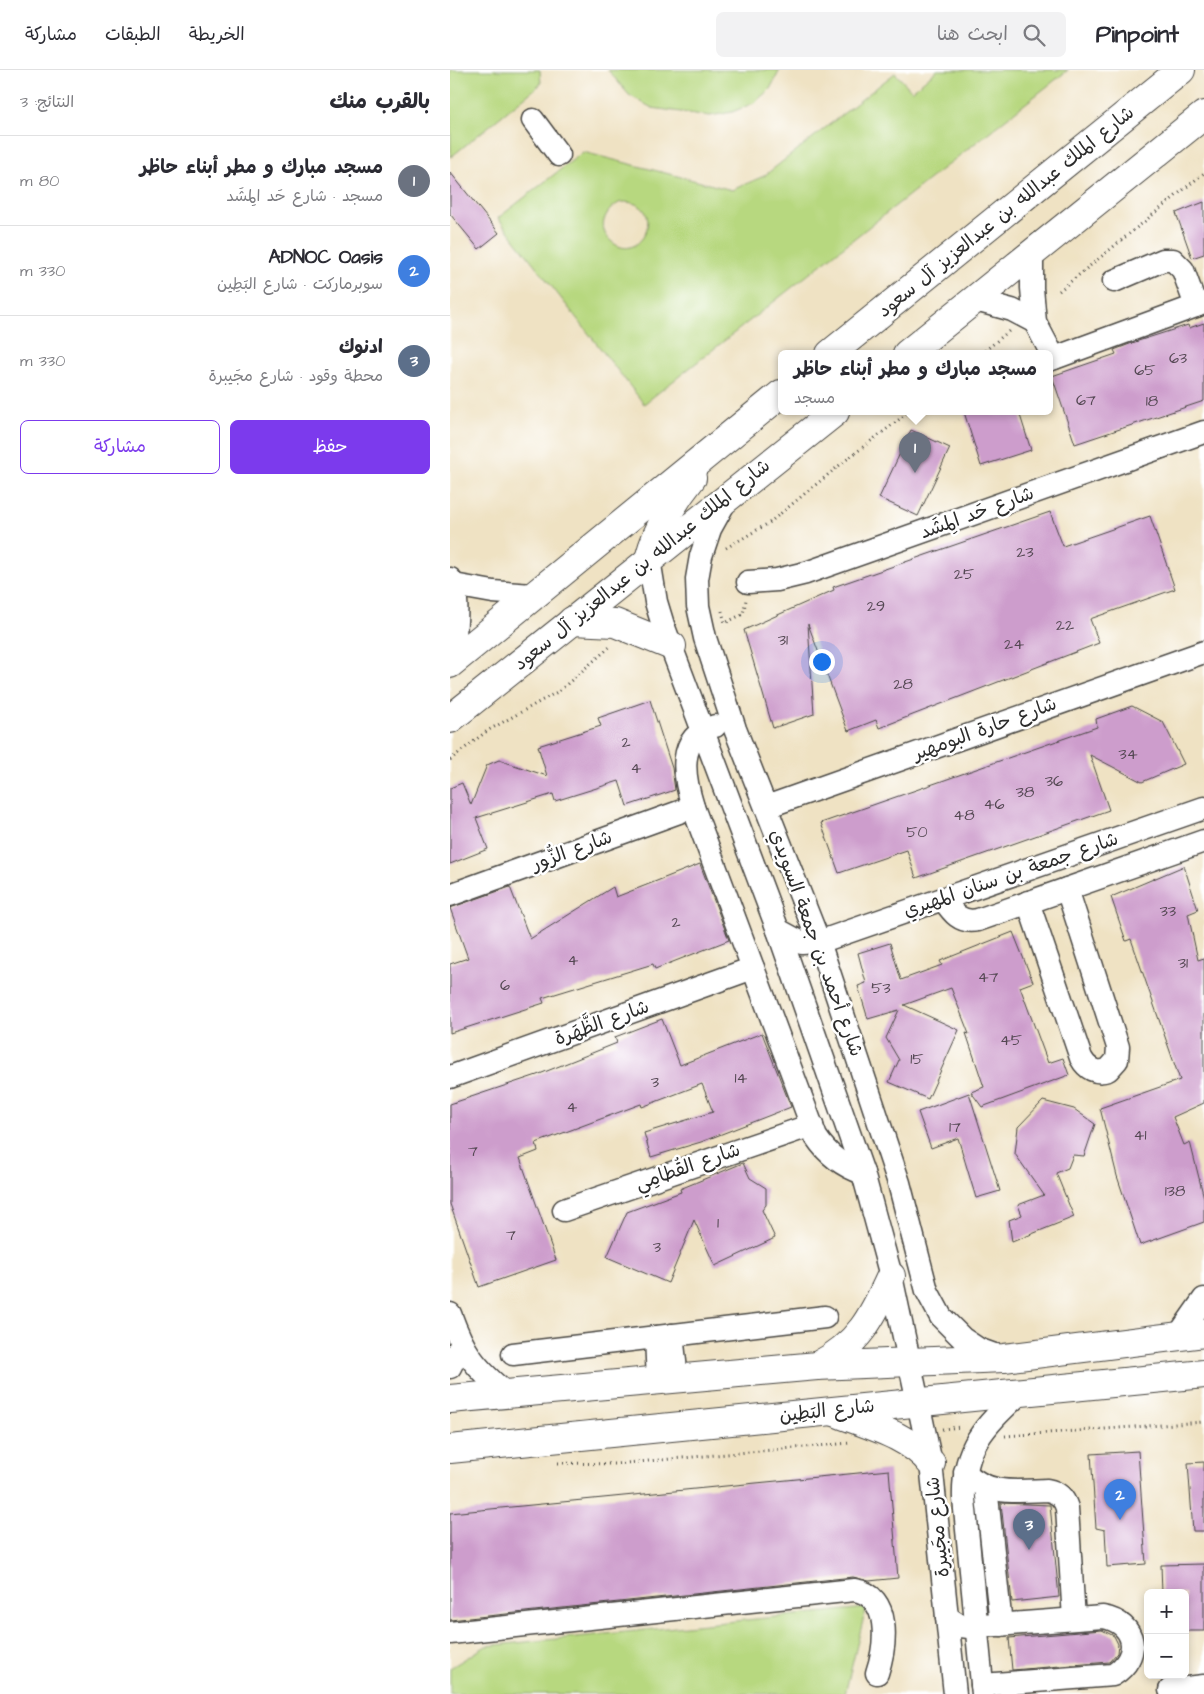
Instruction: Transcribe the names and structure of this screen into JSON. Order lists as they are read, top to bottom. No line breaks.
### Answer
{"streets":{"main road":["شارع الملك عبدالله بن عبدالعزيز آل سعود","شارع البَطِين"],"street":["شارع حَد المِشَد","شارع حارة البومهير","شارع الزُّور","شارع جمعة بن سنان المهيري","شارع أحمد بن جمعة السويدي","شارع الظَّهَرة","شارع القُطامِي","شارع مجَيبرة"]},"crossings":[["شارع الملك عبدالله بن عبدالعزيز آل سعود","شارع أحمد بن جمعة السويدي"],["شارع حارة البومهير","شارع أحمد بن جمعة السويدي"],["شارع جمعة بن سنان المهيري","شارع أحمد بن جمعة السويدي"],["شارع أحمد بن جمعة السويدي","شارع مجَيبرة"],["شارع البَطِين","شارع مجَيبرة"]],"house_numbers":["63","65","67","18","23","25","29","22","31","24","28","2","34","4","36","38","46","48","50","33","2","4","31","47","6","53","45","15","14","3","4","17","41","7","138","1","7","3"],"page":{"header":"Pinpoint","search":"ابحث هنا","nav":["الخريطة","الطبقات","مشاركة"],"heading":["بالقرب منك","النتائج: 3"],"list":[{"mark":"1","name":"مسجد مبارك و مطر أبناء حاظر","note":"مسجد · شارع حَد المِشَد","value":"80 m"},{"mark":"2","name":"ADNOC Oasis","note":"سوبرماركت · شارع البَطِين","value":"330 m"},{"mark":"3","name":"ادنوك","note":"محطة وقود · شارع مجَيبرة","value":"330 m"}],"popup":["مسجد مبارك و مطر أبناء حاظر","مسجد"],"buttons":["حفظ","مشاركة"],"pins":["1","2","3"],"map_buttons":["+","−"]}}
